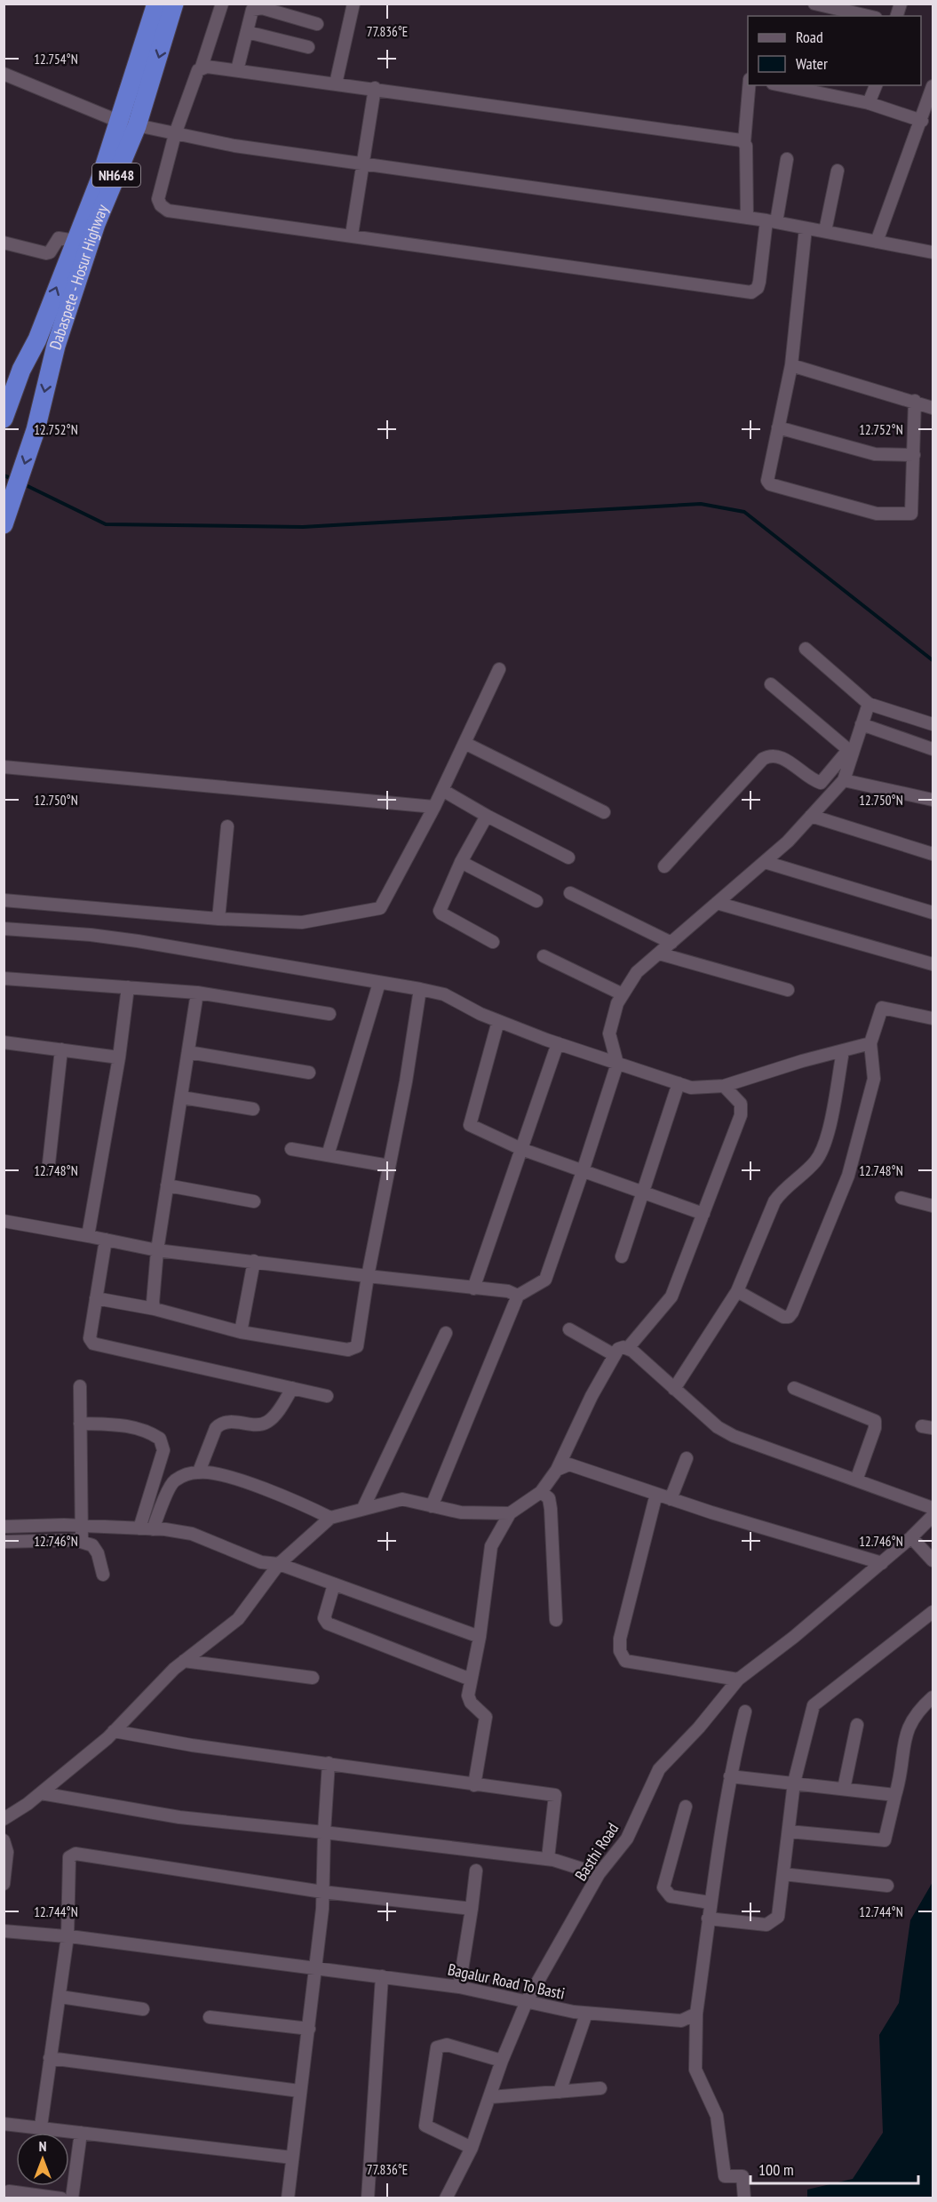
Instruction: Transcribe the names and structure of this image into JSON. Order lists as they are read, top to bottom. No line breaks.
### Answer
{"streets":{"highway":["NH648","Dabaspete - Hosur Highway"],"street":["Basthi Road","Bagalur Road To Basti"]},"crossings":[["NH648","Dabaspete - Hosur Highway"],["Basthi Road","Bagalur Road To Basti"]],"legend":["Road","Water"],"scale_bar":"100 m","north":"top","coordinates":["77.836°E","12.754°N","12.752°N","12.750°N","12.748°N","12.746°N","12.744°N"]}
